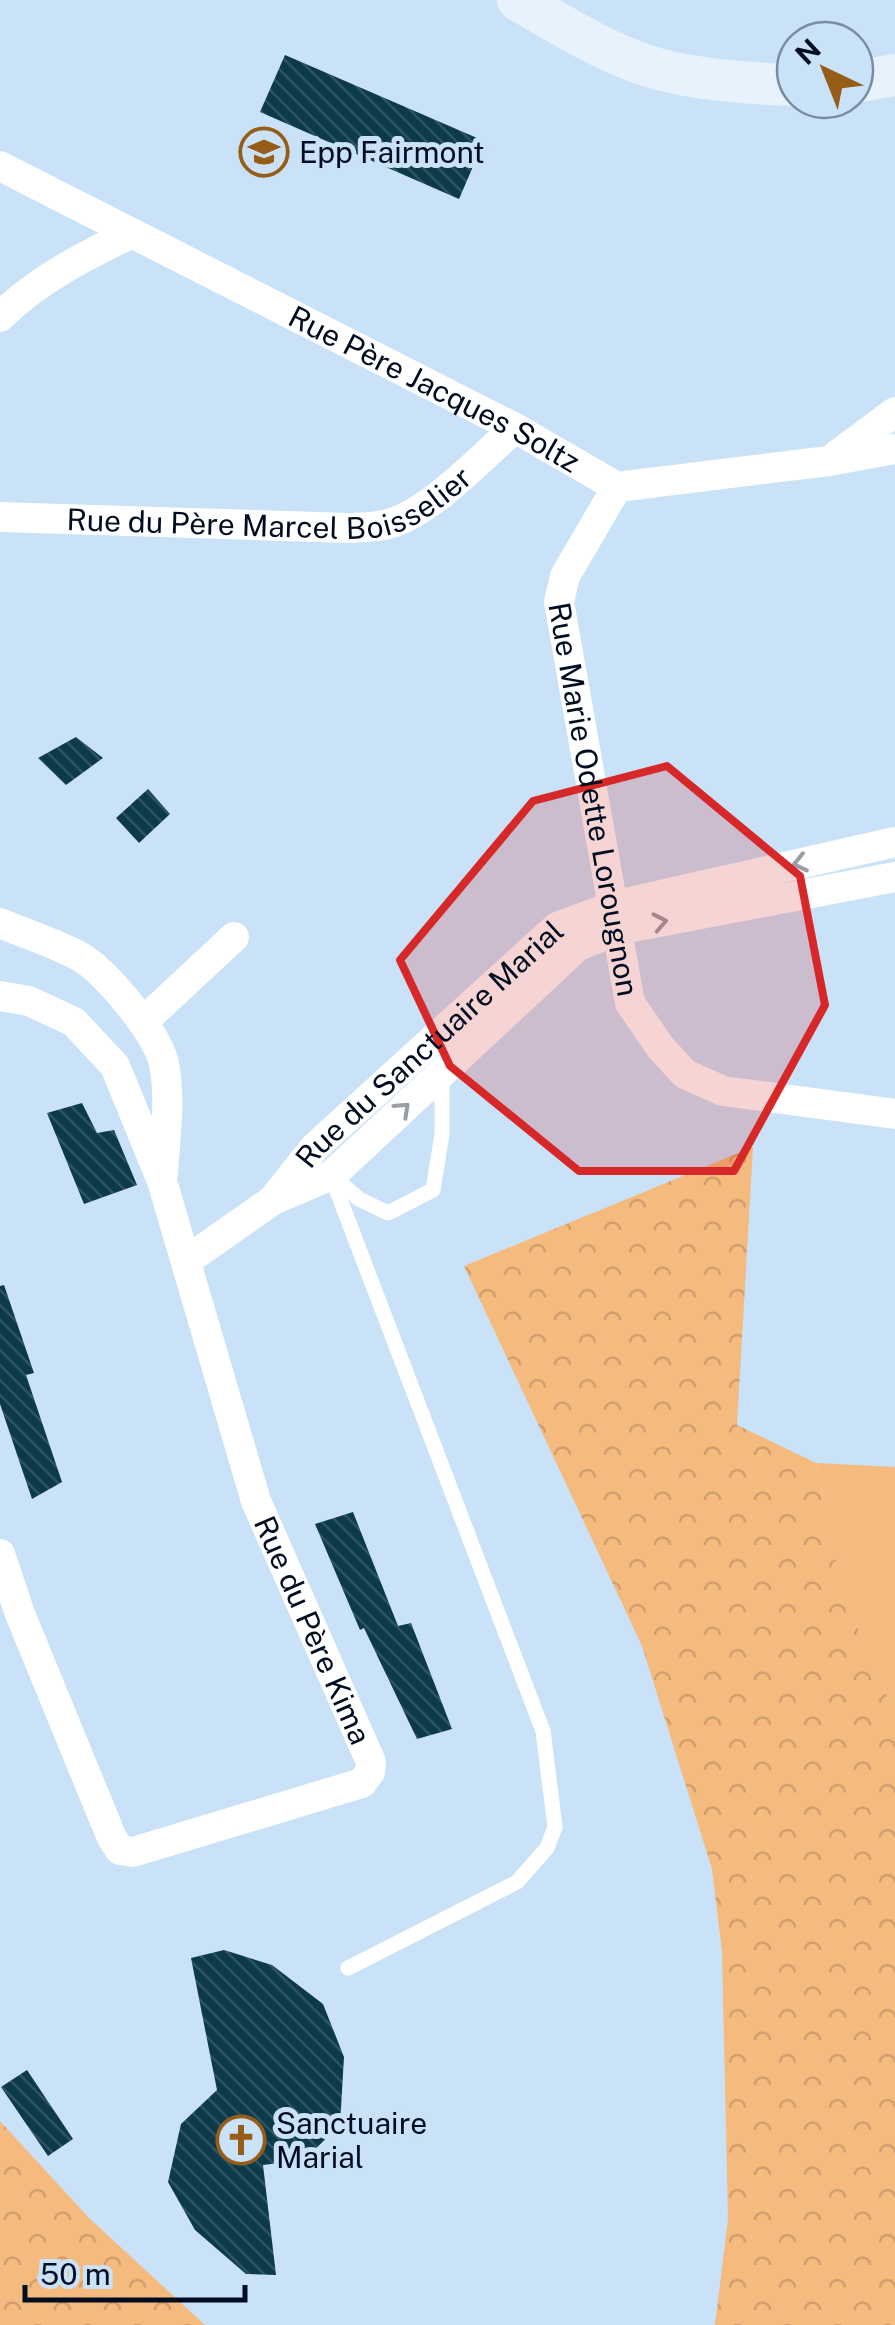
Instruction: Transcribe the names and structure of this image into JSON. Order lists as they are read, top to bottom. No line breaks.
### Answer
{"streets":{"street":["Rue Père Jacques Soltz","Rue du Père Marcel Boisselier","Rue Marie Odette Lorougnon","Rue du Sanctuaire Marial","Rue du Père Kima"]},"crossings":[["Rue Père Jacques Soltz","Rue du Père Marcel Boisselier"],["Rue Père Jacques Soltz","Rue Marie Odette Lorougnon"],["Rue Marie Odette Lorougnon","Rue du Sanctuaire Marial"],["Rue du Sanctuaire Marial","Rue du Père Kima"]],"places":{"school or university":["Epp Fairmont"],"church":["Sanctuaire Marial"]},"scale_bar":"50 m","north":"top left"}
